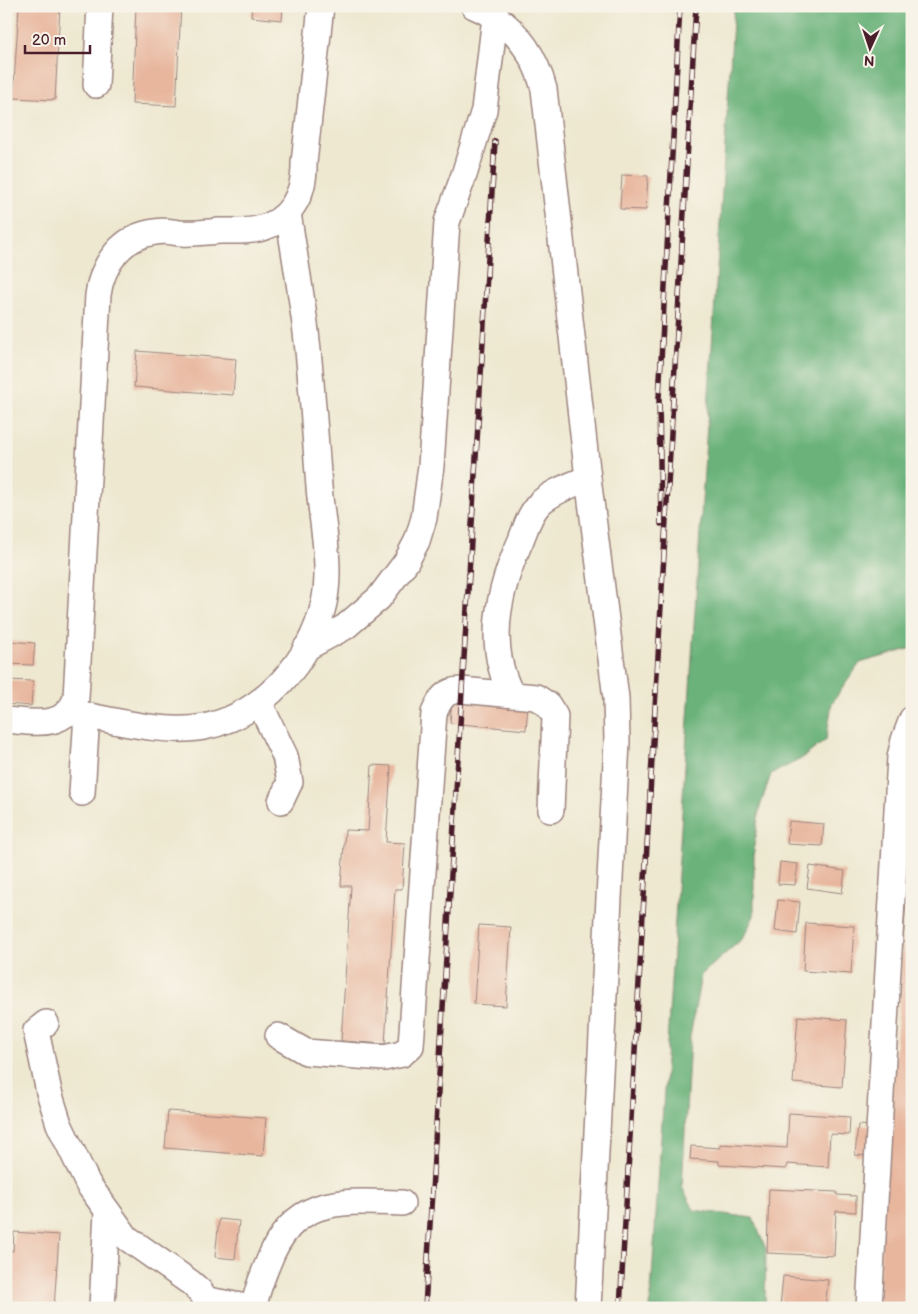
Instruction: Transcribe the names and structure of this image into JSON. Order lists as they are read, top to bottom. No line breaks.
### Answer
{"scale_bar":"20 m","north":"bottom"}
